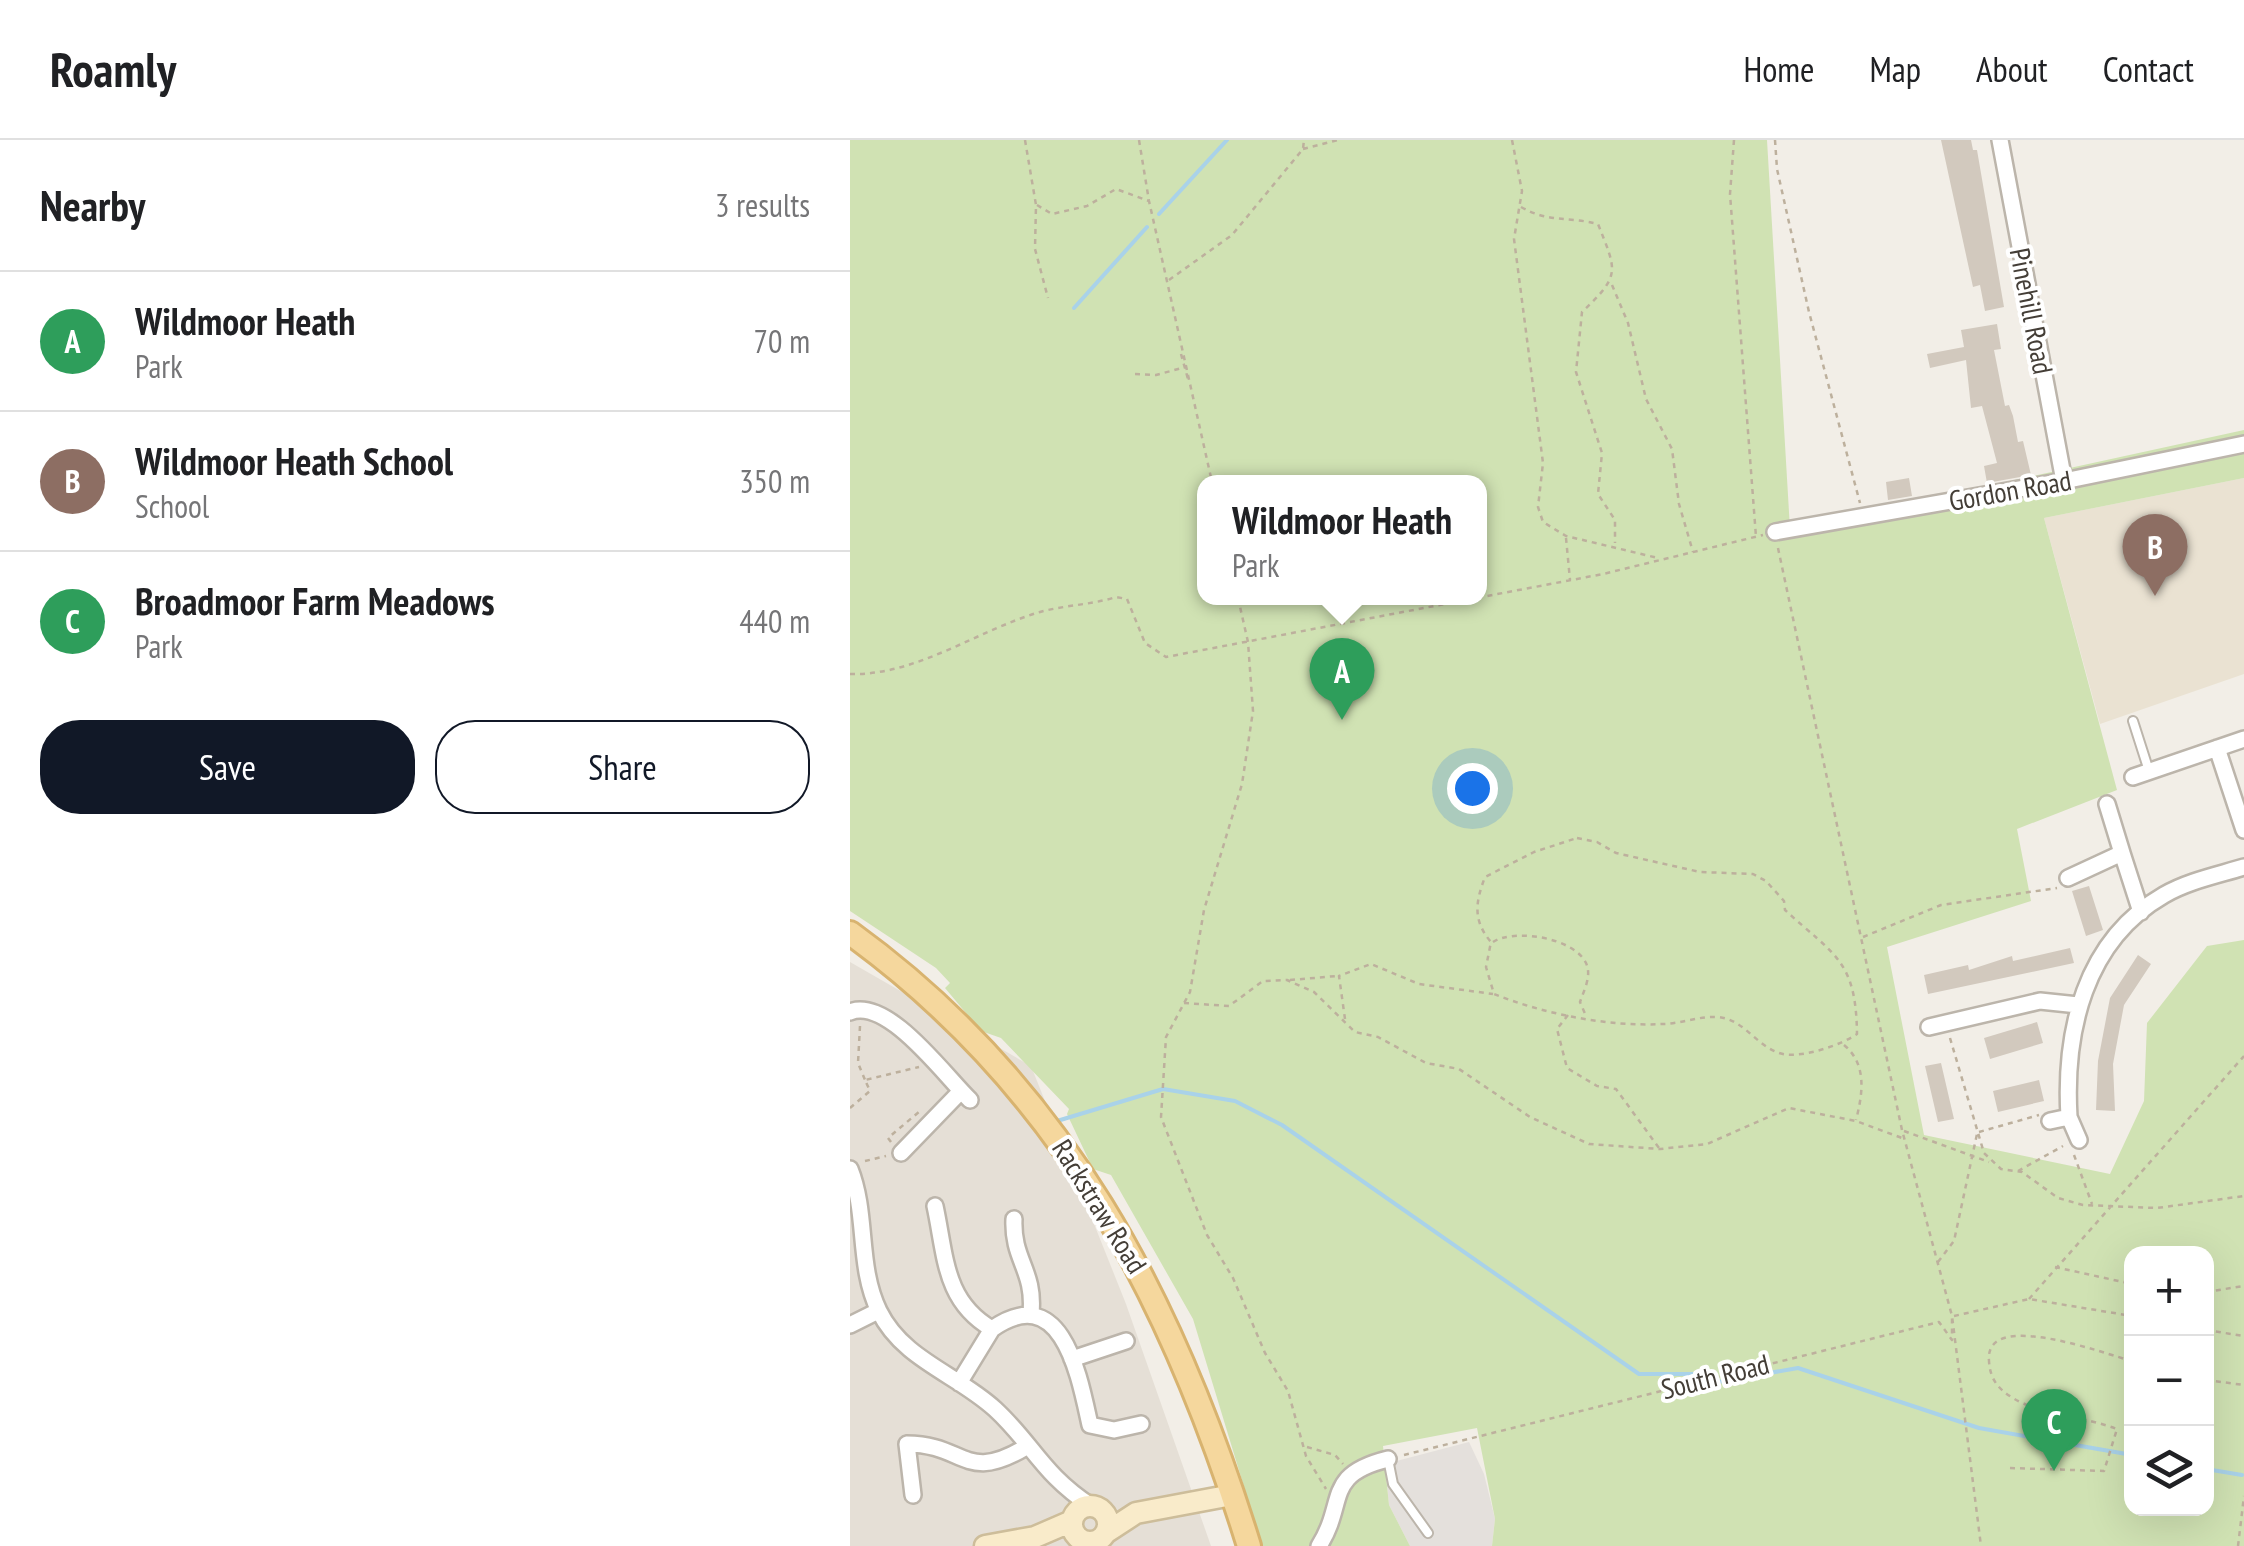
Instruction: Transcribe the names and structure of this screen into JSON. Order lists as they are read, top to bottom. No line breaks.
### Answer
{"streets":{"main road":["Rackstraw Road"],"street":["Pinehill Road","Gordon Road"],"path":["South Road"]},"crossings":[["Pinehill Road","Gordon Road"]],"page":{"header":"Roamly","nav":["Home","Map","About","Contact"],"heading":["Nearby","3 results"],"list":[{"mark":"A","name":"Wildmoor Heath","note":"Park","value":"70 m"},{"mark":"B","name":"Wildmoor Heath School","note":"School","value":"350 m"},{"mark":"C","name":"Broadmoor Farm Meadows","note":"Park","value":"440 m"}],"popup":["Wildmoor Heath","Park"],"pins":["B","A","C"],"buttons":["Save","Share"],"map_buttons":["+","−"]}}
